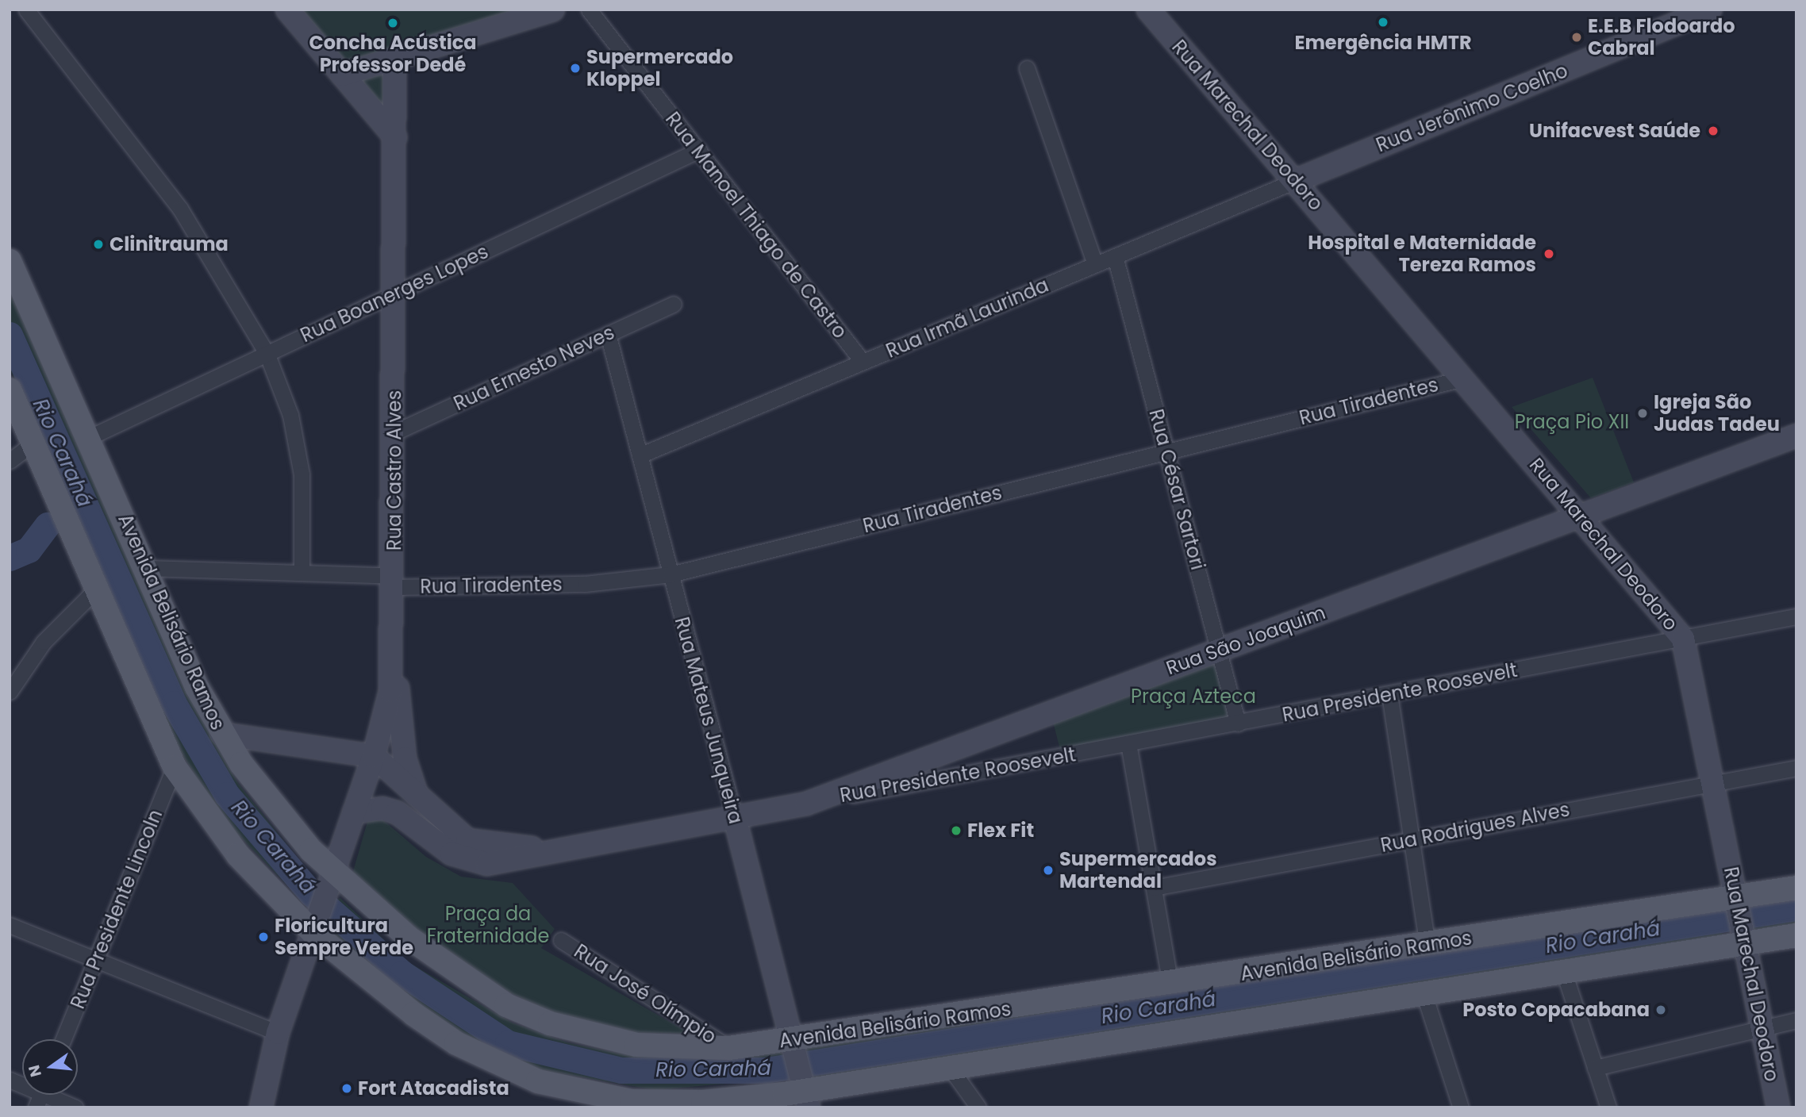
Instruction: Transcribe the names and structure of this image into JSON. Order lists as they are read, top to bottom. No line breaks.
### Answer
{"streets":{"main road":["Avenida Belisário Ramos"],"street":["Rua Jerônimo Coelho","Rua Marechal Deodoro","Rua Manoel Thiago de Castro","Rua Boanerges Lopes","Rua Irmã Laurinda","Rua Ernesto Neves","Rua Tiradentes","Rua Castro Alves","Rua César Sartori","Rua São Joaquim","Rua Presidente Roosevelt","Rua Mateus Junqueira","Rua Rodrigues Alves","Rua Presidente Lincoln","Rua José Olímpio"]},"crossings":[["Rua Jerônimo Coelho","Rua Marechal Deodoro"],["Rua Jerônimo Coelho","Rua Irmã Laurinda"],["Rua Marechal Deodoro","Rua Irmã Laurinda"],["Rua Marechal Deodoro","Rua Tiradentes"],["Rua Marechal Deodoro","Avenida Belisário Ramos"],["Rua Marechal Deodoro","Rua São Joaquim"],["Rua Marechal Deodoro","Rua Presidente Roosevelt"],["Rua Marechal Deodoro","Rua Rodrigues Alves"],["Rua Manoel Thiago de Castro","Rua Boanerges Lopes"],["Rua Manoel Thiago de Castro","Rua Irmã Laurinda"],["Rua Boanerges Lopes","Rua Castro Alves"],["Rua Boanerges Lopes","Avenida Belisário Ramos"],["Rua Irmã Laurinda","Rua César Sartori"],["Rua Irmã Laurinda","Rua Mateus Junqueira"],["Rua Ernesto Neves","Rua Castro Alves"],["Rua Ernesto Neves","Rua Mateus Junqueira"],["Rua Tiradentes","Rua Castro Alves"],["Rua Tiradentes","Rua César Sartori"],["Rua Tiradentes","Avenida Belisário Ramos"],["Rua Tiradentes","Rua Mateus Junqueira"],["Rua Castro Alves","Avenida Belisário Ramos"],["Rua Castro Alves","Rua São Joaquim"],["Rua César Sartori","Rua São Joaquim"],["Rua César Sartori","Rua Presidente Roosevelt"],["Avenida Belisário Ramos","Rua Mateus Junqueira"],["Avenida Belisário Ramos","Rua José Olímpio"],["Rua São Joaquim","Rua Presidente Roosevelt"],["Rua São Joaquim","Rua Mateus Junqueira"]],"water":["Rio Carahá"],"parks":["Praça Pio XII","Praça Azteca","Praça da Fraternidade"],"places":["Emergência HMTR","Concha Acústica Professor Dedé","E.E.B Flodoardo Cabral","Supermercado Kloppel","Unifacvest Saúde","Clinitrauma","Hospital e Maternidade Tereza Ramos","Igreja São Judas Tadeu","Flex Fit","Supermercados Martendal","Floricultura Sempre Verde","Posto Copacabana","Fort Atacadista"],"north":"left"}
